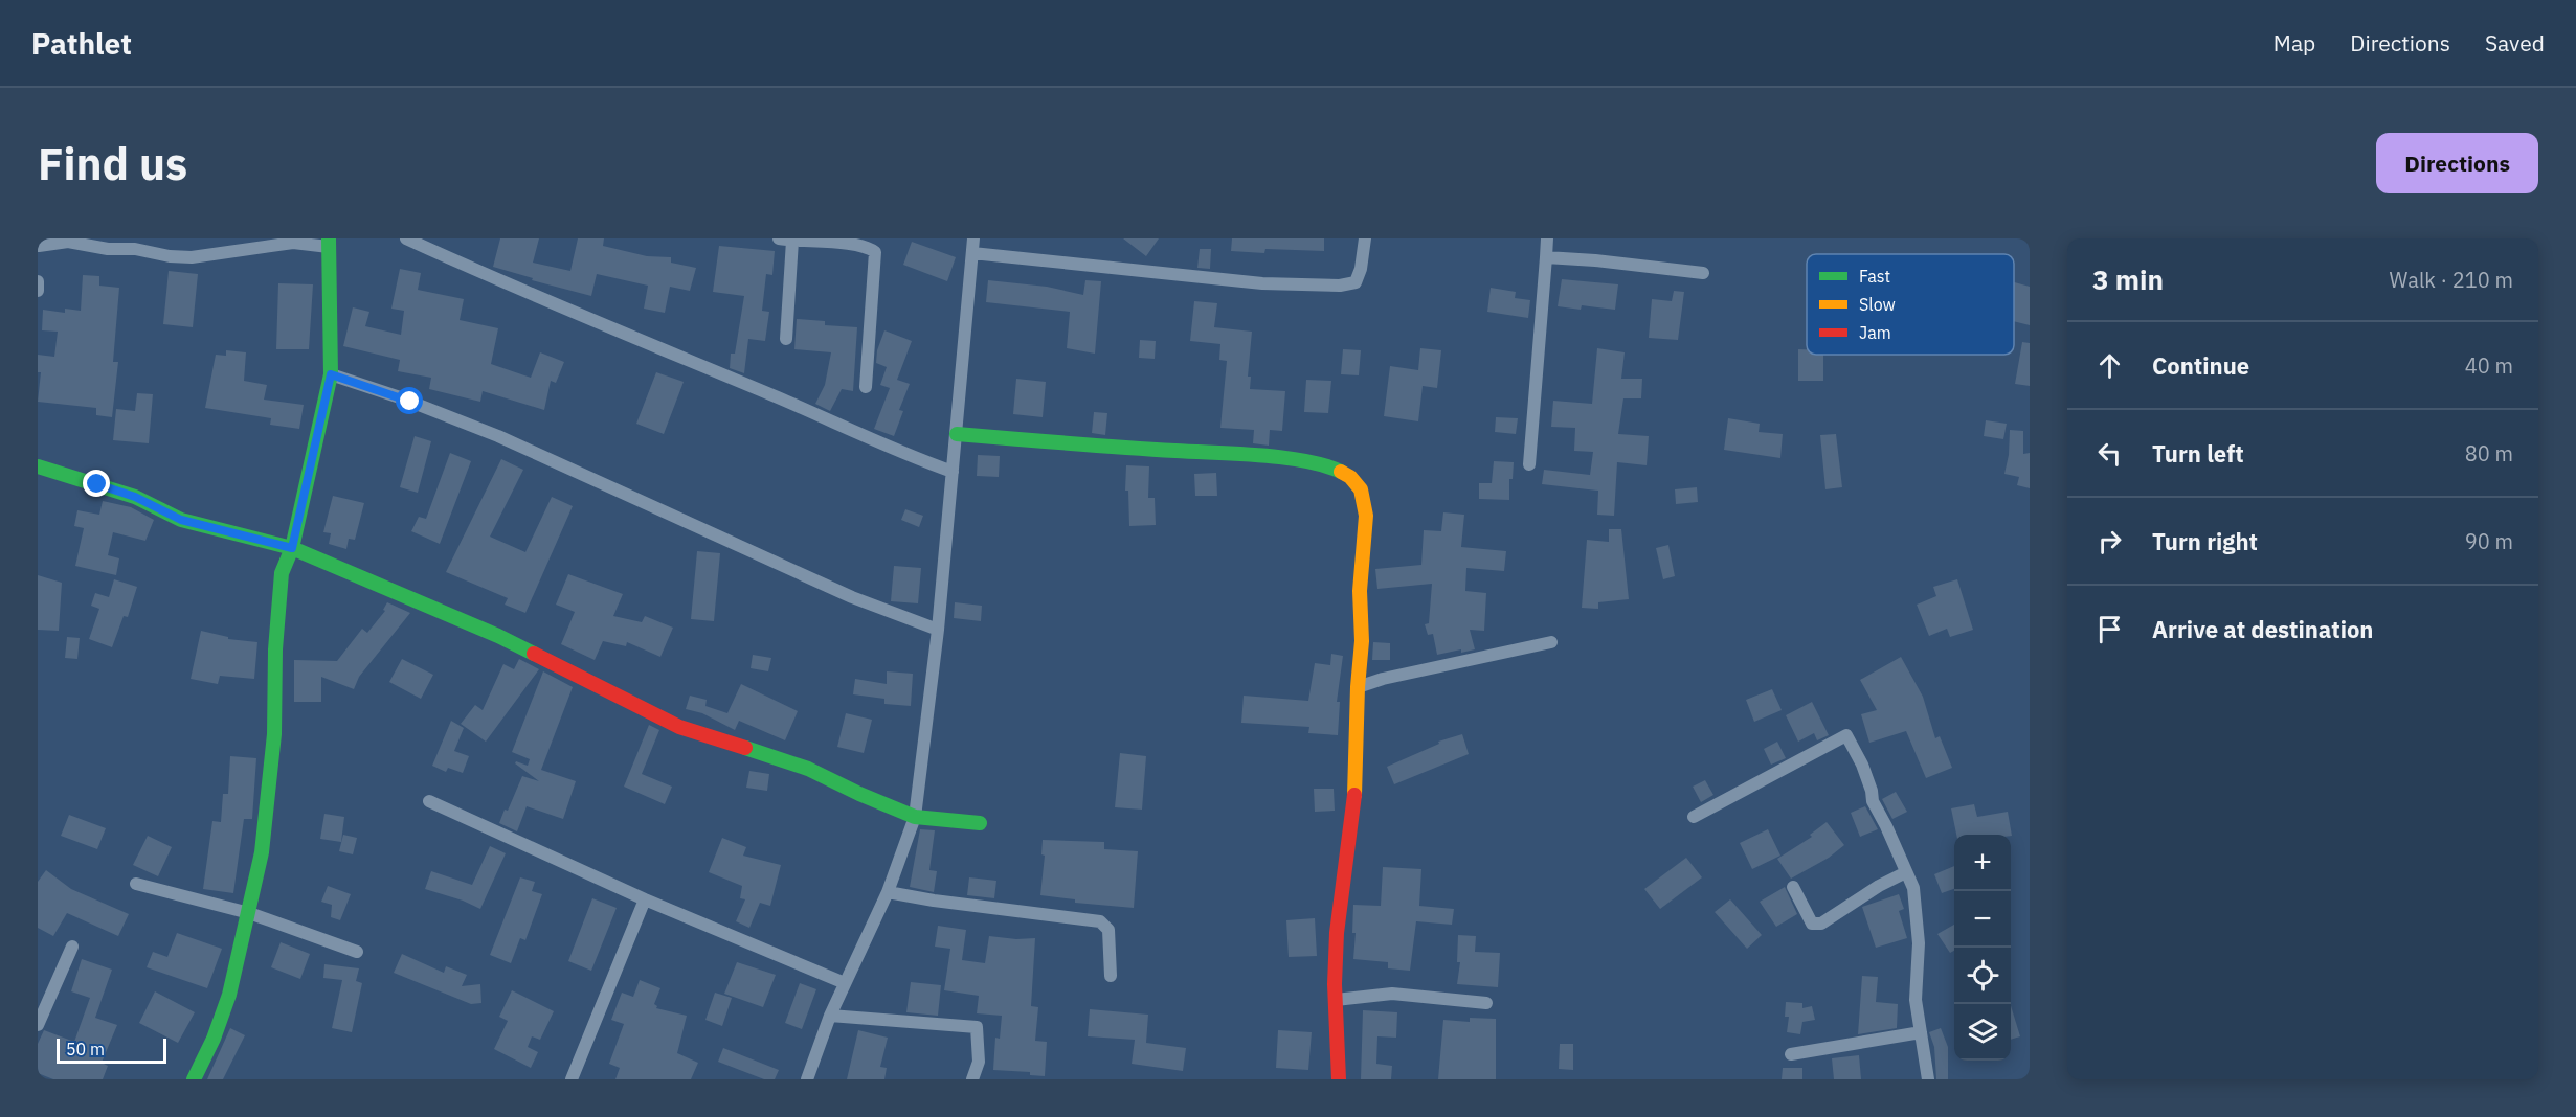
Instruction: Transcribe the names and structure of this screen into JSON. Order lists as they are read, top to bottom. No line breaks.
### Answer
{"legend":["Fast","Slow","Jam"],"scale_bar":"50 m","page":{"header":"Pathlet","nav":["Map","Directions","Saved"],"buttons":"Directions","title":"Find us","heading":["3 min","Walk · 210 m"],"list":[["Continue","40 m"],["Turn left","80 m"],["Turn right","90 m"],"Arrive at destination"],"map_buttons":["+","−"],"scale":"50 m"}}
